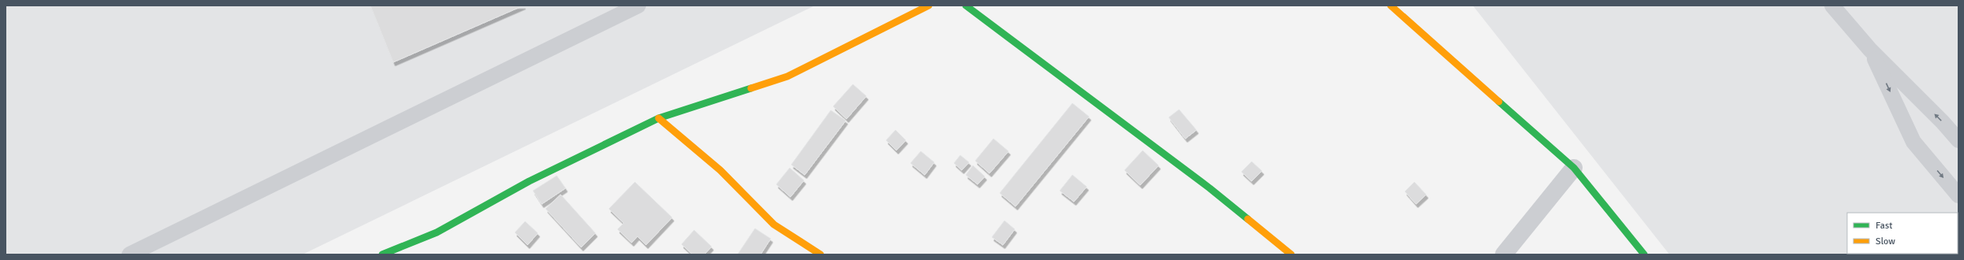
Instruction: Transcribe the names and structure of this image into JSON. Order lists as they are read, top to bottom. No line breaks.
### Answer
{"legend":["Fast","Slow"]}
